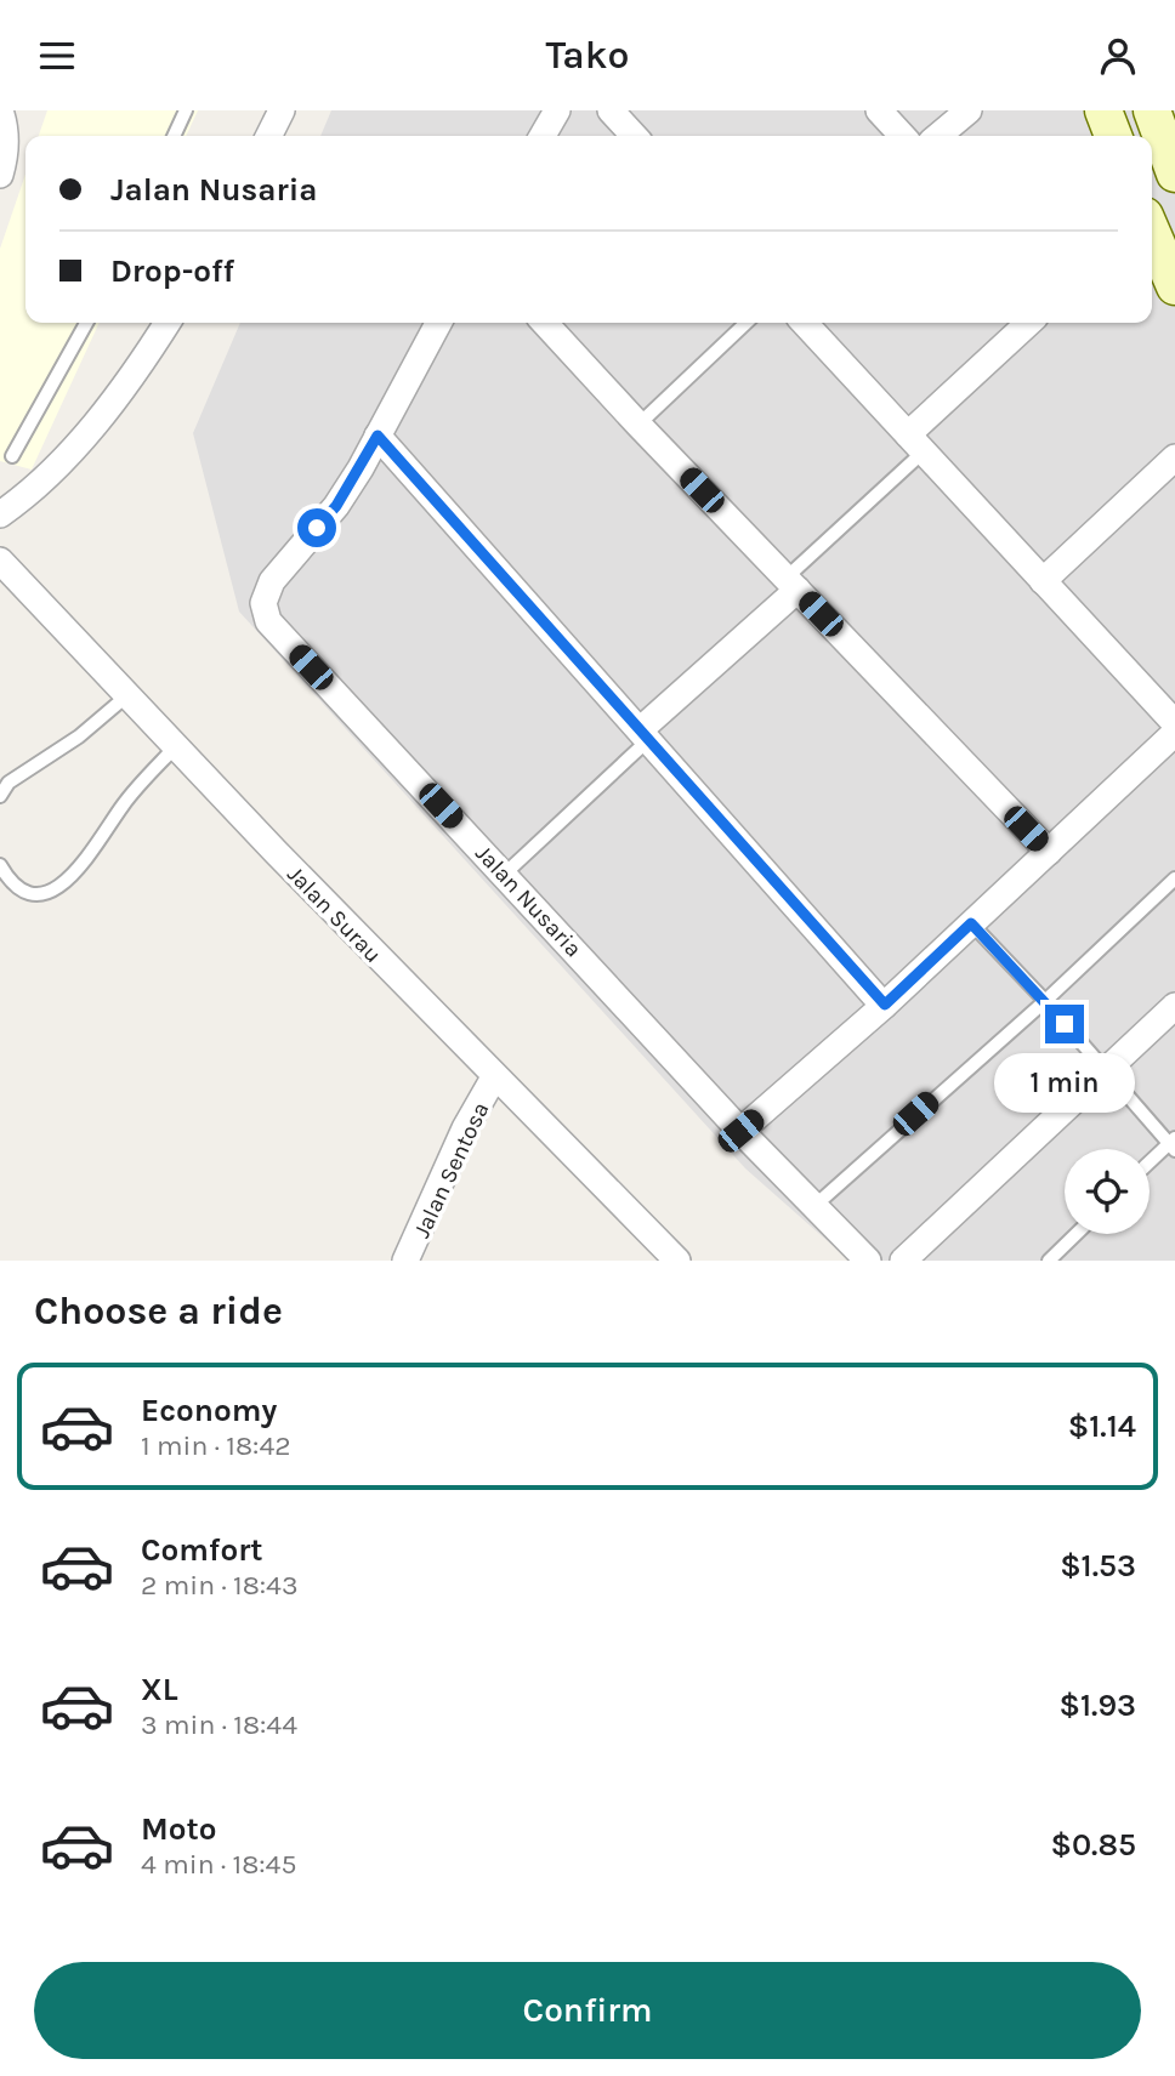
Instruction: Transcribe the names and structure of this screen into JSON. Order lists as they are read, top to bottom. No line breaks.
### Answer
{"streets":{"street":["Jalan Nusaria","Jalan Surau","Jalan Sentosa"]},"crossings":[["Jalan Surau","Jalan Sentosa"]],"page":{"header":"Tako","banner":["Jalan Nusaria","Drop-off"],"bubble":"1 min","heading":"Choose a ride","list":[{"name":"Economy","note":"1 min · 18:42","value":"$1.14"},{"name":"Comfort","note":"2 min · 18:43","value":"$1.53"},{"name":"XL","note":"3 min · 18:44","value":"$1.93"},{"name":"Moto","note":"4 min · 18:45","value":"$0.85"}],"buttons":"Confirm"}}
